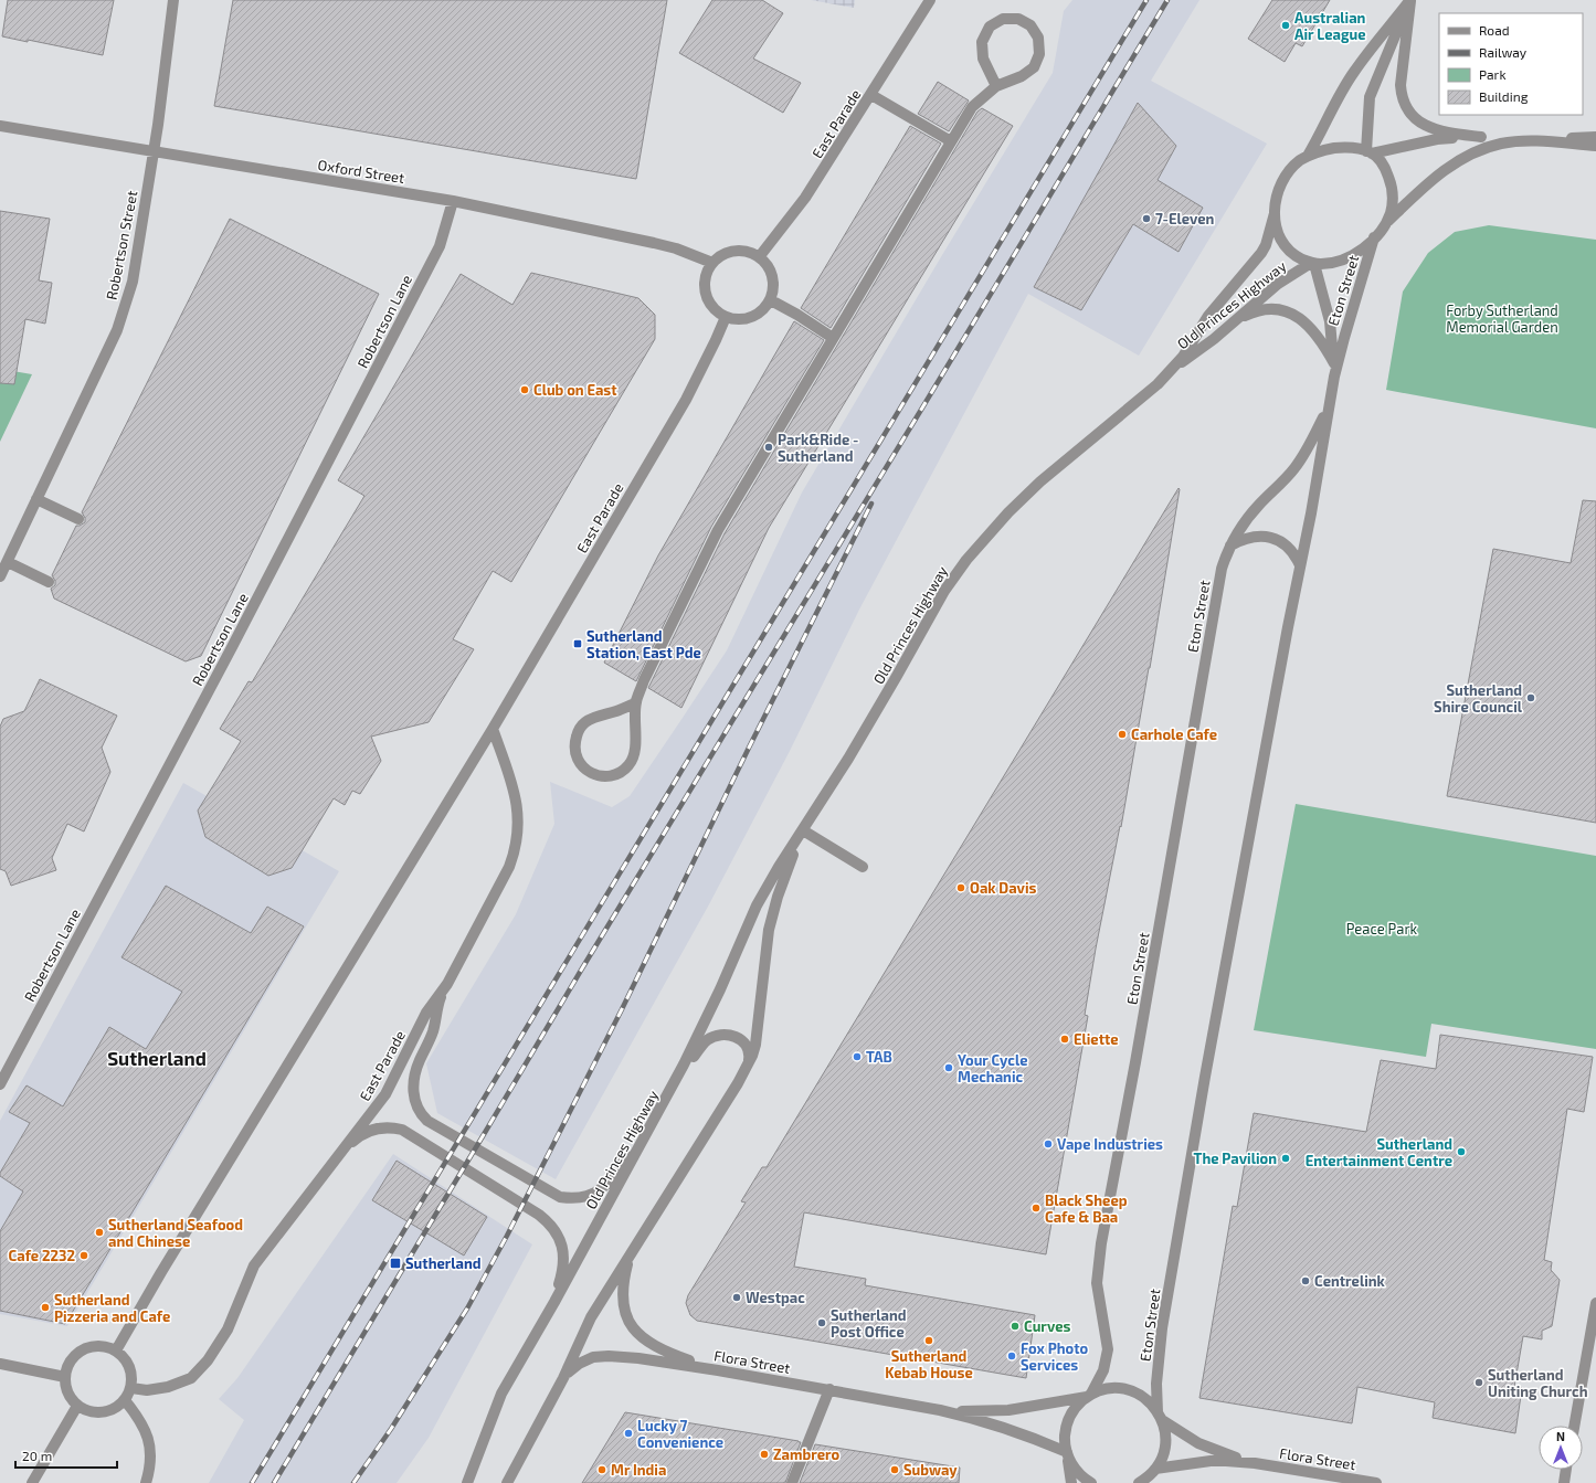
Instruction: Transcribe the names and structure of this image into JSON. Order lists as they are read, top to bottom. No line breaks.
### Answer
{"streets":{"street":["East Parade","Oxford Street","Robertson Street","Eton Street","Old Princes Highway","Robertson Lane","Flora Street"]},"crossings":[["East Parade","Oxford Street"],["Oxford Street","Robertson Street"],["Oxford Street","Robertson Lane"],["Eton Street","Old Princes Highway"],["Eton Street","Flora Street"],["Old Princes Highway","Flora Street"]],"districts":["Sutherland"],"parks":["Forby Sutherland Memorial Garden","Peace Park"],"places":{"other":["Australian Air League","7-Eleven","Club on East","Park&Ride - Sutherland","Sutherland Shire Council","Carhole Cafe","Oak Davis","Eliette","TAB","Your Cycle Mechanic","Vape Industries","Sutherland Entertainment Centre","The Pavilion","Black Sheep Cafe & Baa","Sutherland Seafood and Chinese","Cafe 2232","Centrelink","Westpac","Sutherland Pizzeria and Cafe","Sutherland Post Office","Curves","Sutherland Kebab House","Fox Photo Services","Sutherland Uniting Church","Lucky 7 Convenience","Zambrero","Mr India","Subway"],"transit":["Sutherland Station, East Pde","Sutherland"]},"legend":["Road","Railway","Park","Building"],"scale_bar":"20 m","north":"top"}
